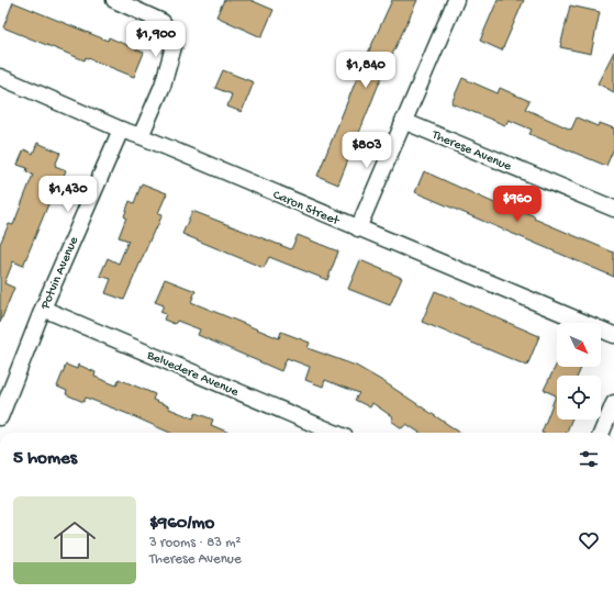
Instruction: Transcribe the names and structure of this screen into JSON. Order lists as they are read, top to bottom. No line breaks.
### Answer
{"streets":{"street":["Therese Avenue","Caron Street","Potvin Avenue","Belvedere Avenue"]},"crossings":[["Caron Street","Potvin Avenue"],["Potvin Avenue","Belvedere Avenue"]],"north":"bottom right","page":{"price":["$1,900","$1,840","$803","$1,430","$960"],"heading":"5 homes","list":[{"name":"$960/mo","note":"3 rooms · 83 m² · Therese Avenue"}]}}
